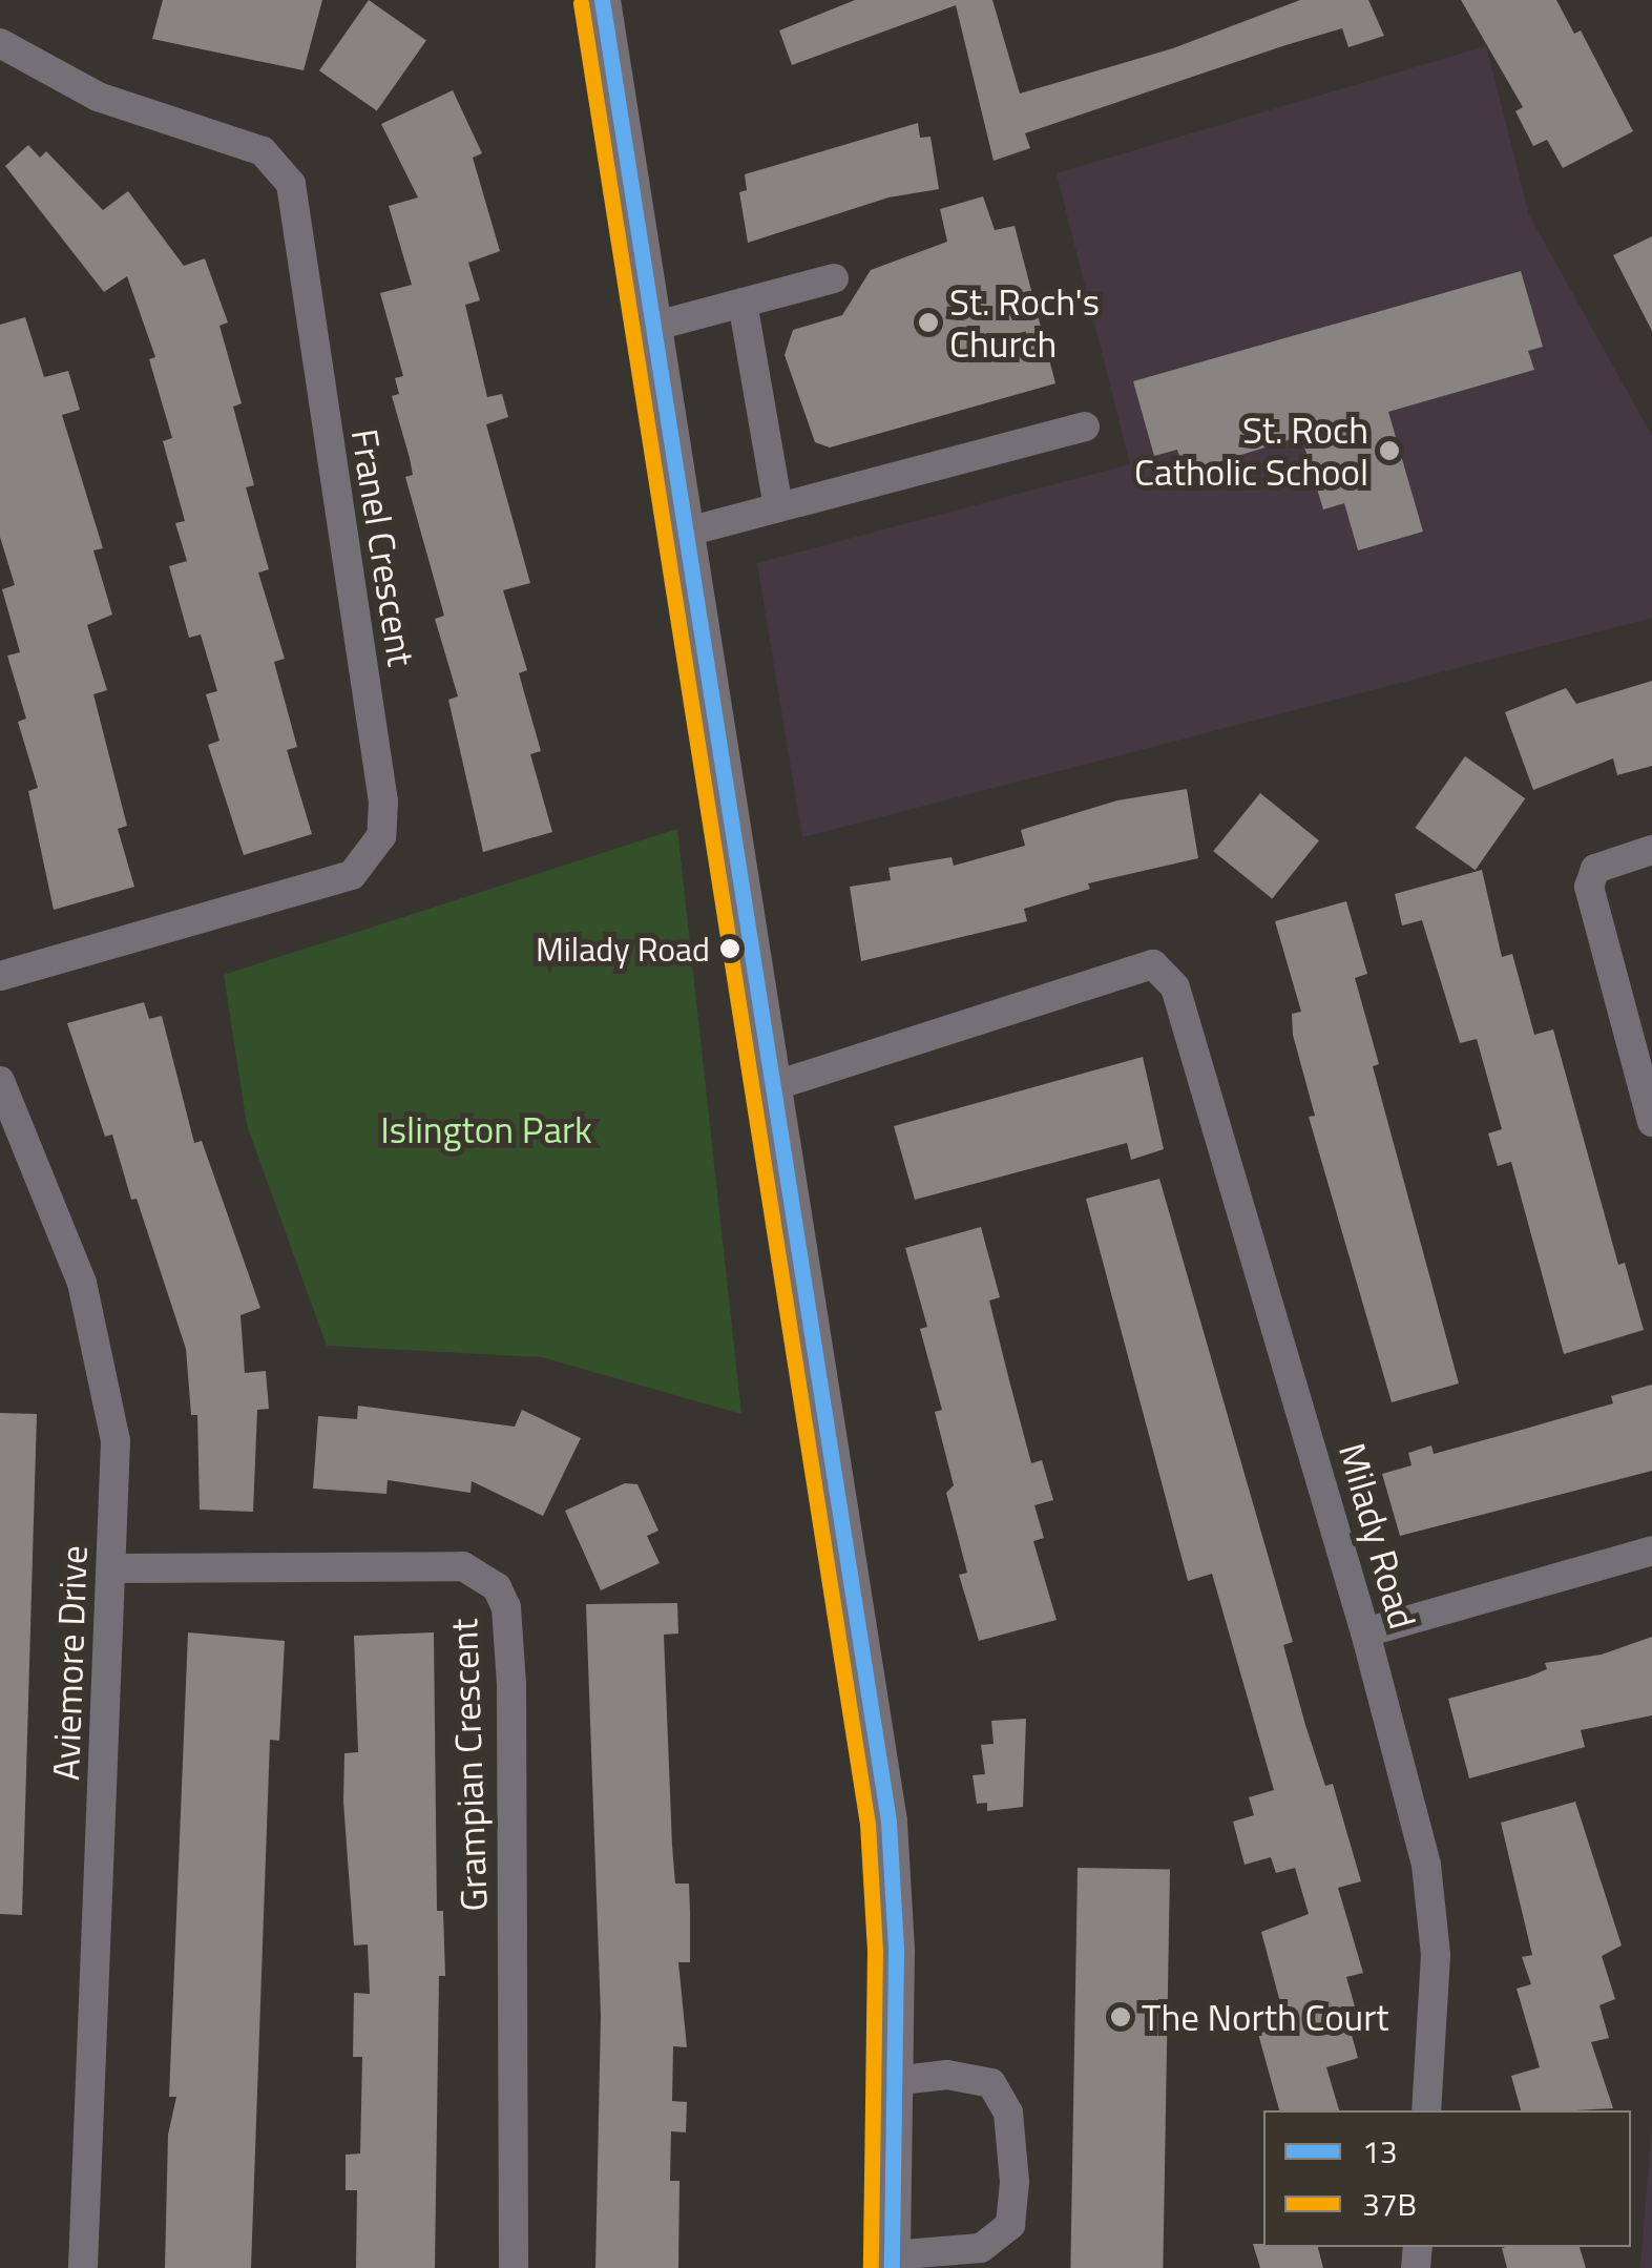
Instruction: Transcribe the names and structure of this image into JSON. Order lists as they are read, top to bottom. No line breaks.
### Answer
{"streets":{"street":["Franel Crescent","Milady Road","Aviemore Drive","Grampian Crescent"]},"crossings":[["Aviemore Drive","Grampian Crescent"]],"parks":["Islington Park"],"places":["St. Roch's Church","St. Roch Catholic School","Milady Road","The North Court"],"lines":["transit line 13","transit line 37B"],"legend":["13","37B"]}
